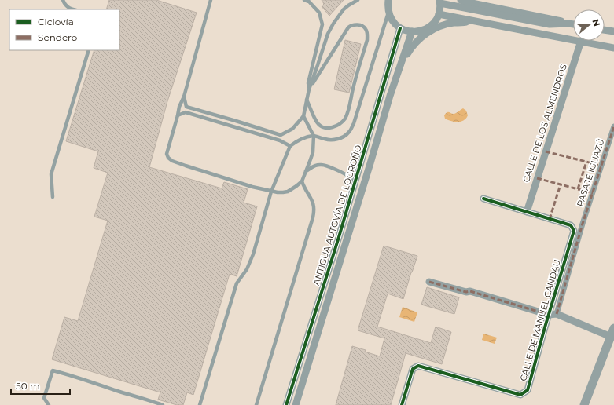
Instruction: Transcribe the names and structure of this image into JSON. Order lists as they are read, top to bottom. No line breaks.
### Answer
{"streets":{"street":["CALLE DE LOS ALMENDROS","PASAJE IGUAZÚ","ANTIGUA AUTOVÍA DE LOGROÑO","CALLE DE MANUEL CANDAU"]},"crossings":[["CALLE DE LOS ALMENDROS","CALLE DE MANUEL CANDAU"]],"legend":["Ciclovía","Sendero"],"scale_bar":"50 m","north":"right"}
